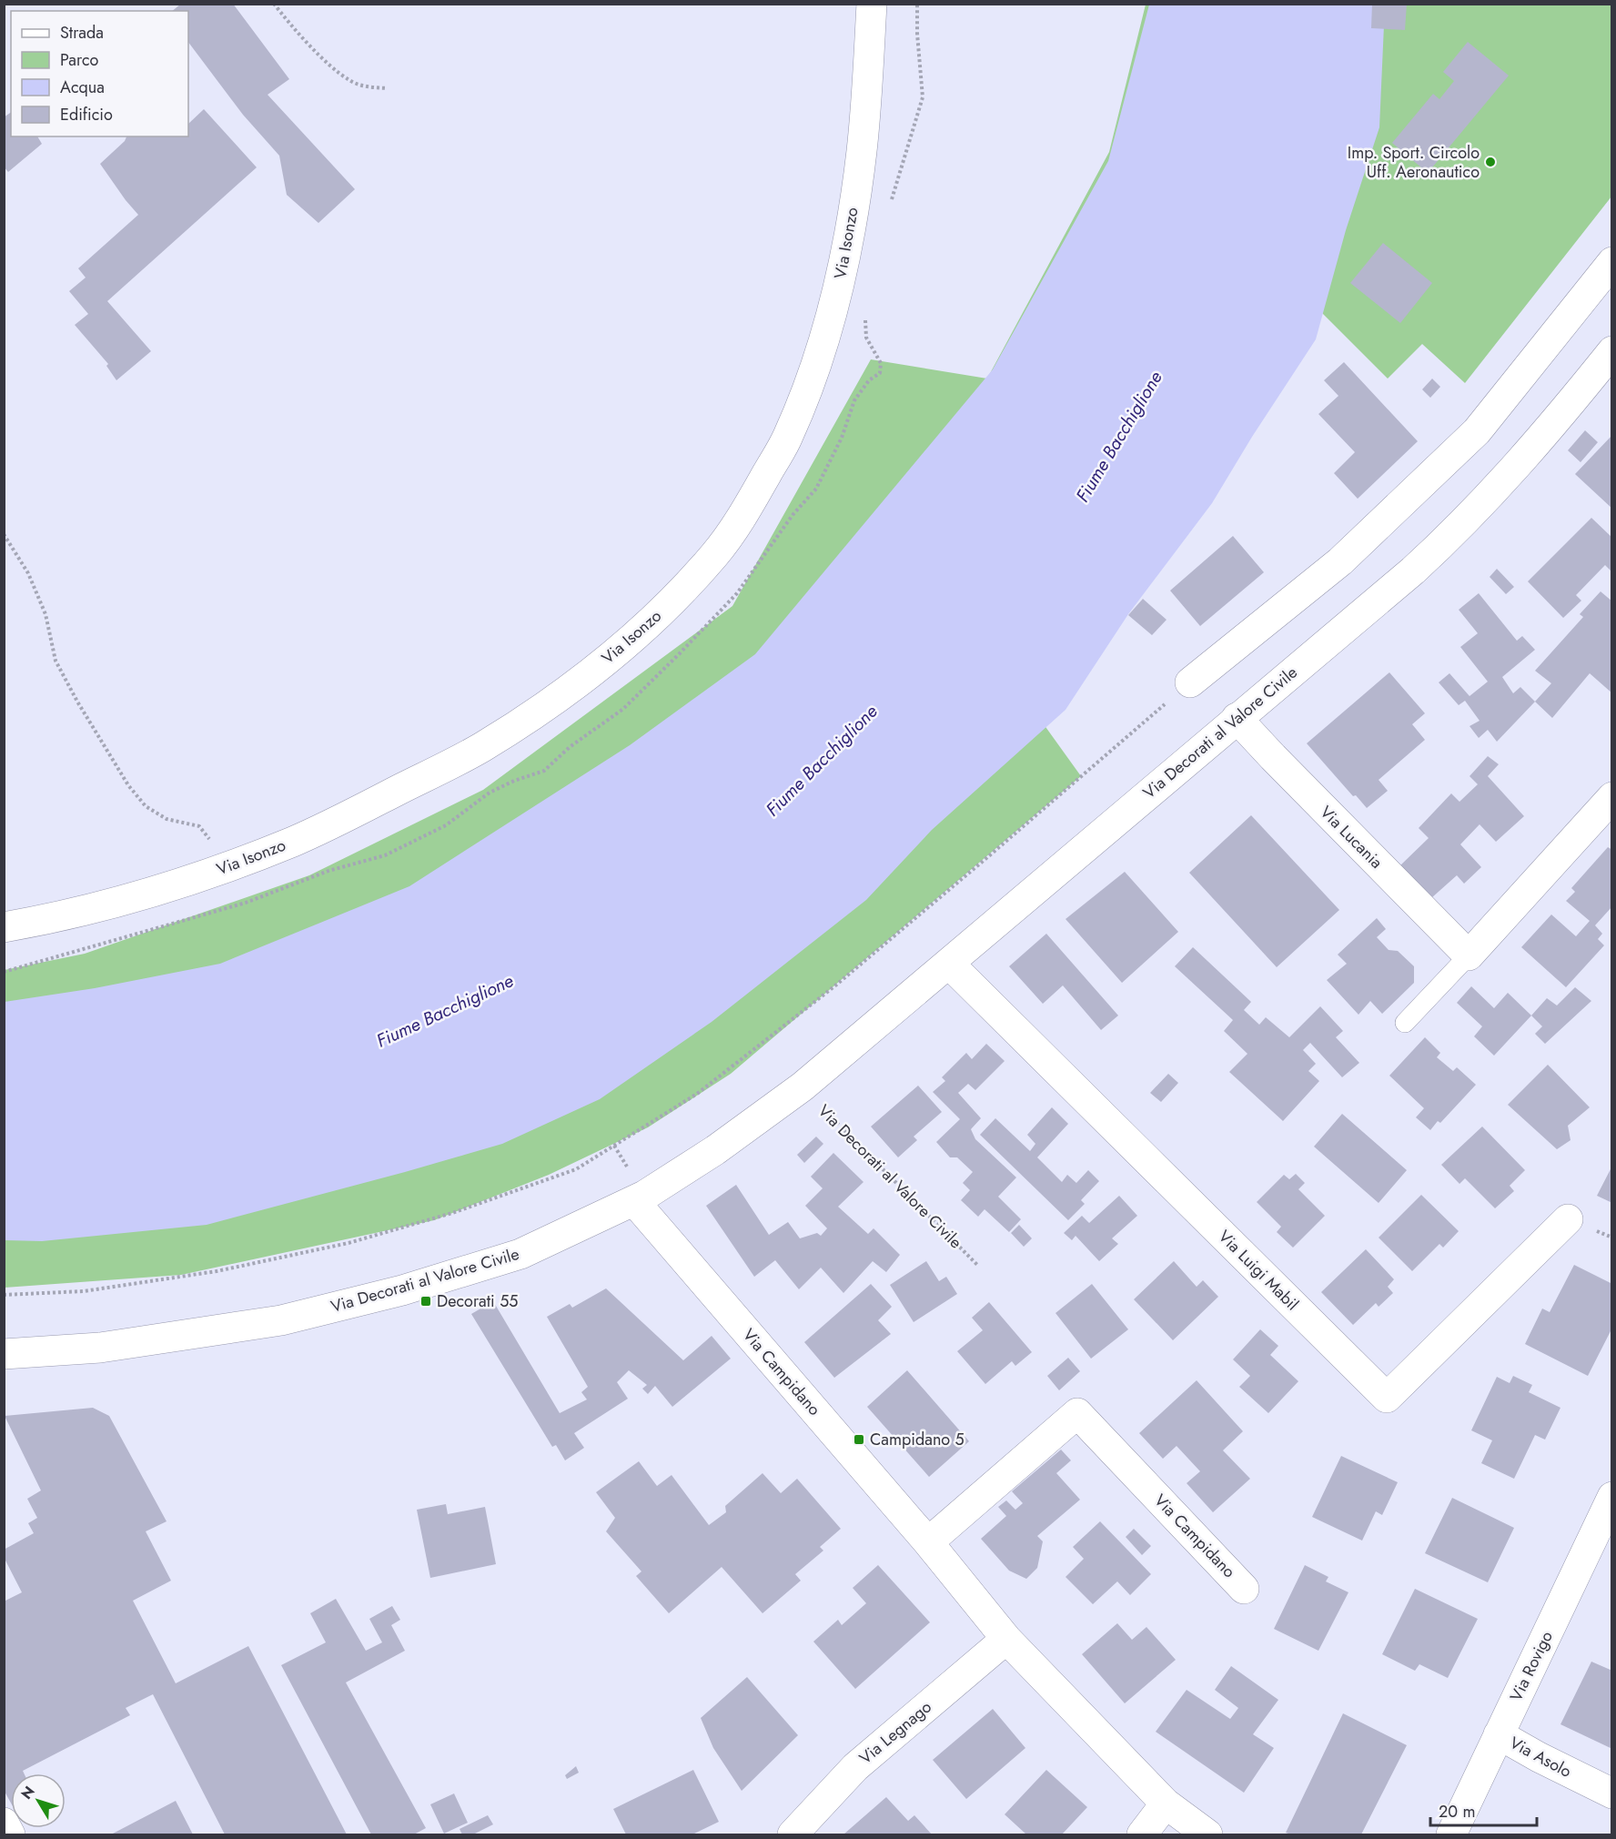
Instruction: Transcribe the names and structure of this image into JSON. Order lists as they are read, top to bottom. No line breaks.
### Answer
{"streets":{"street":["Via Isonzo","Via Decorati al Valore Civile","Via Lucania","Via Luigi Mabil","Via Campidano","Via Rovigo","Via Legnago","Via Asolo"]},"crossings":[["Via Decorati al Valore Civile","Via Lucania"],["Via Decorati al Valore Civile","Via Luigi Mabil"],["Via Decorati al Valore Civile","Via Campidano"],["Via Campidano","Via Legnago"],["Via Rovigo","Via Asolo"]],"water":["Fiume Bacchiglione"],"places":{"other":["Imp. Sport. Circolo Uff. Aeronautico"],"transit":["Decorati 55","Campidano 5"]},"legend":["Strada","Parco","Acqua","Edificio"],"scale_bar":"20 m","north":"top left"}
